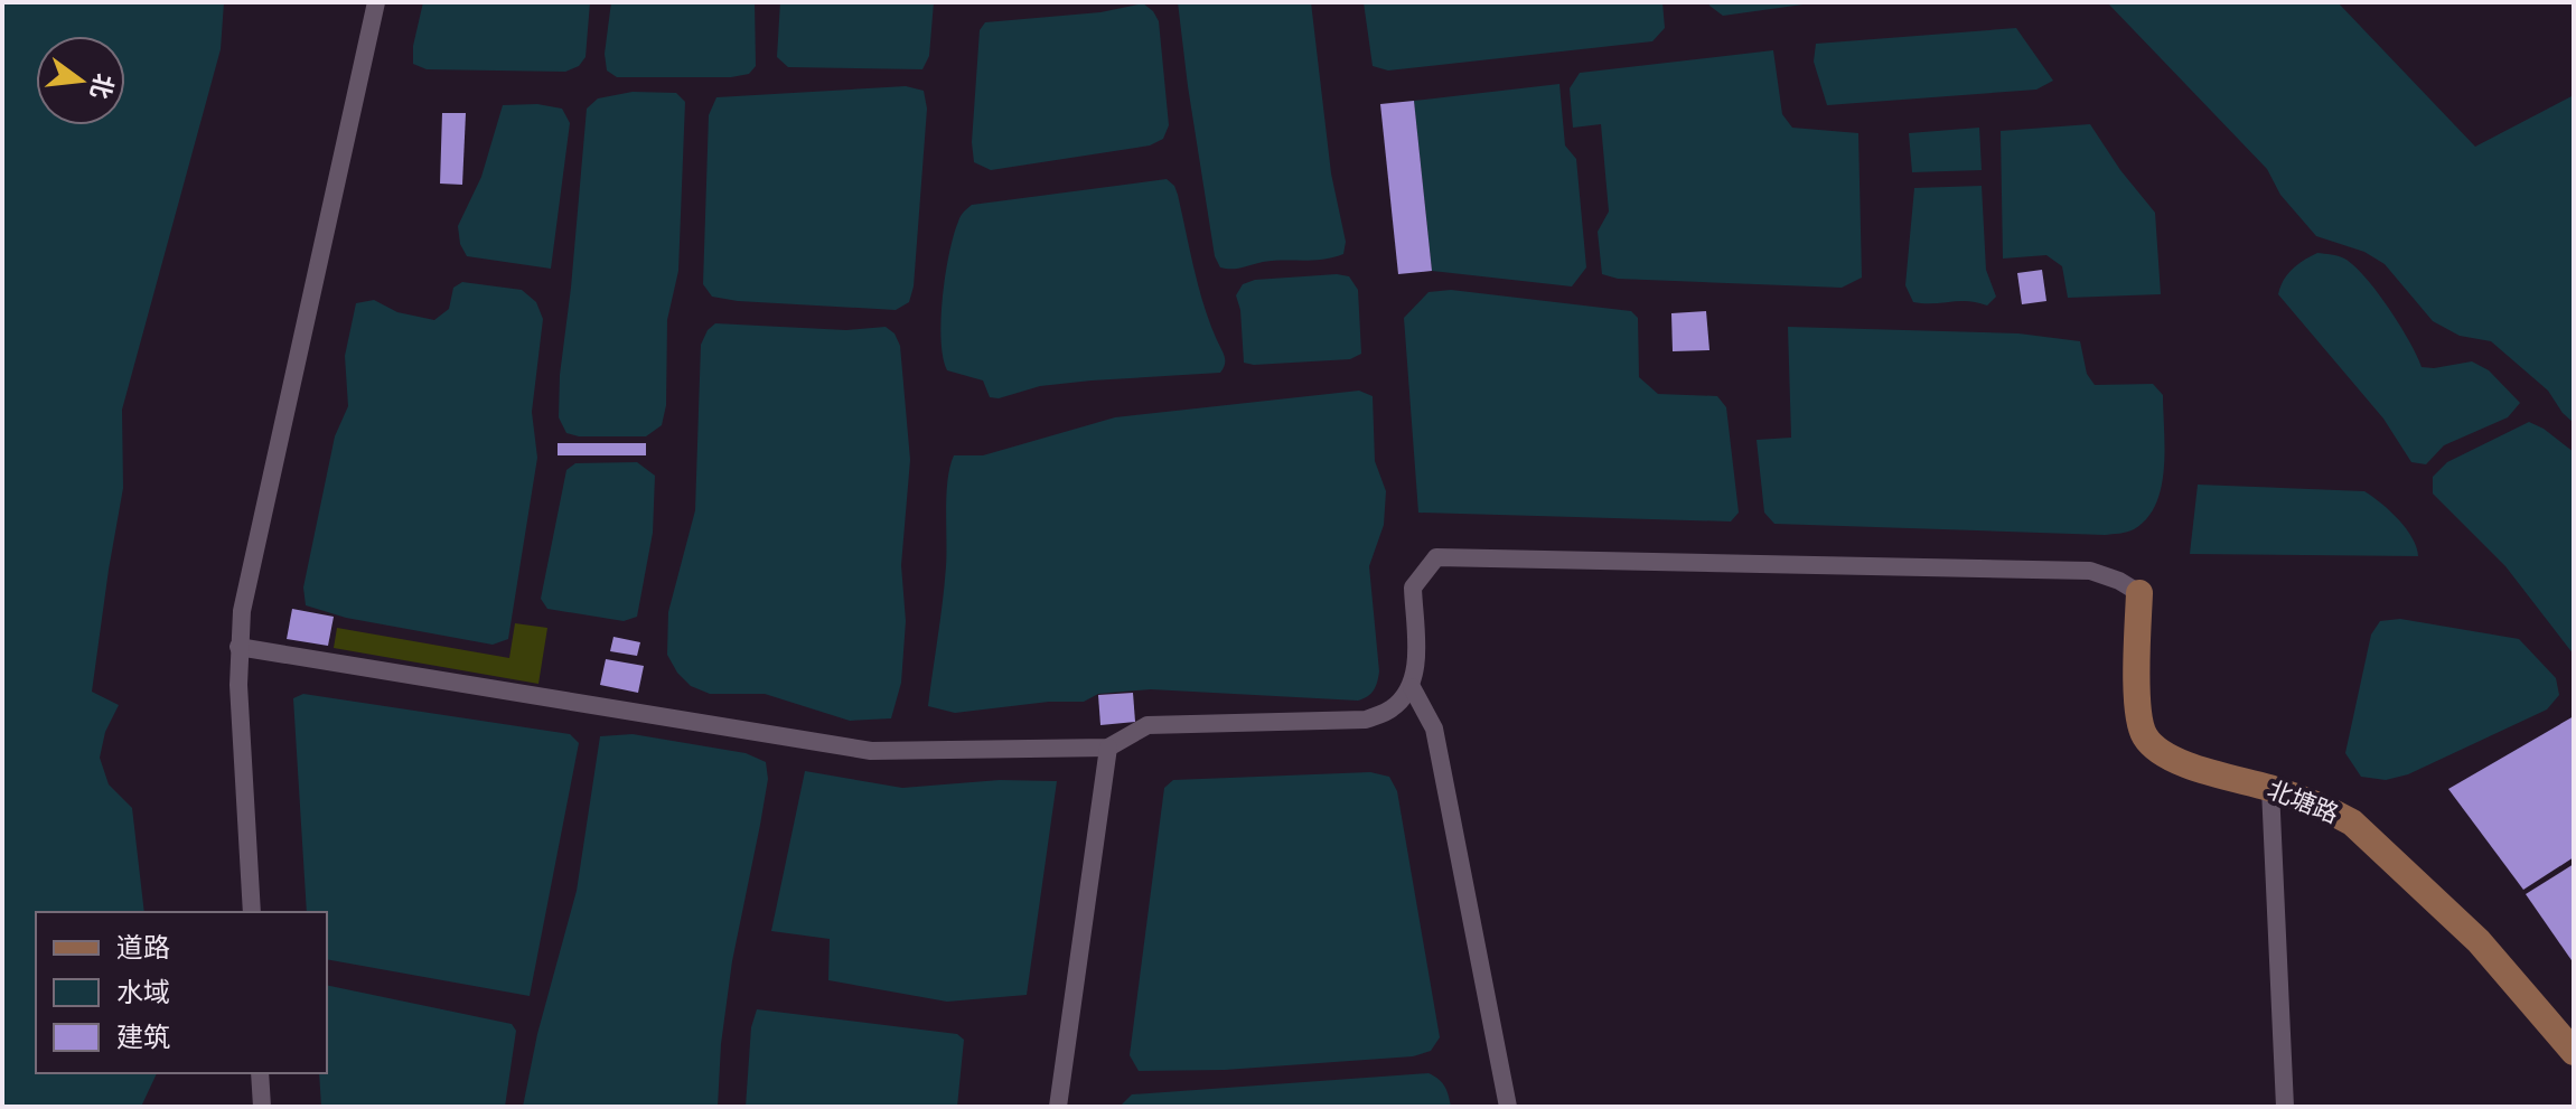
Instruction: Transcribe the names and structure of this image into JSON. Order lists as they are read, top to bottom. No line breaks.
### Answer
{"streets":{"street":["北塘路"]},"legend":["道路","水域","建筑"],"north":"right"}
